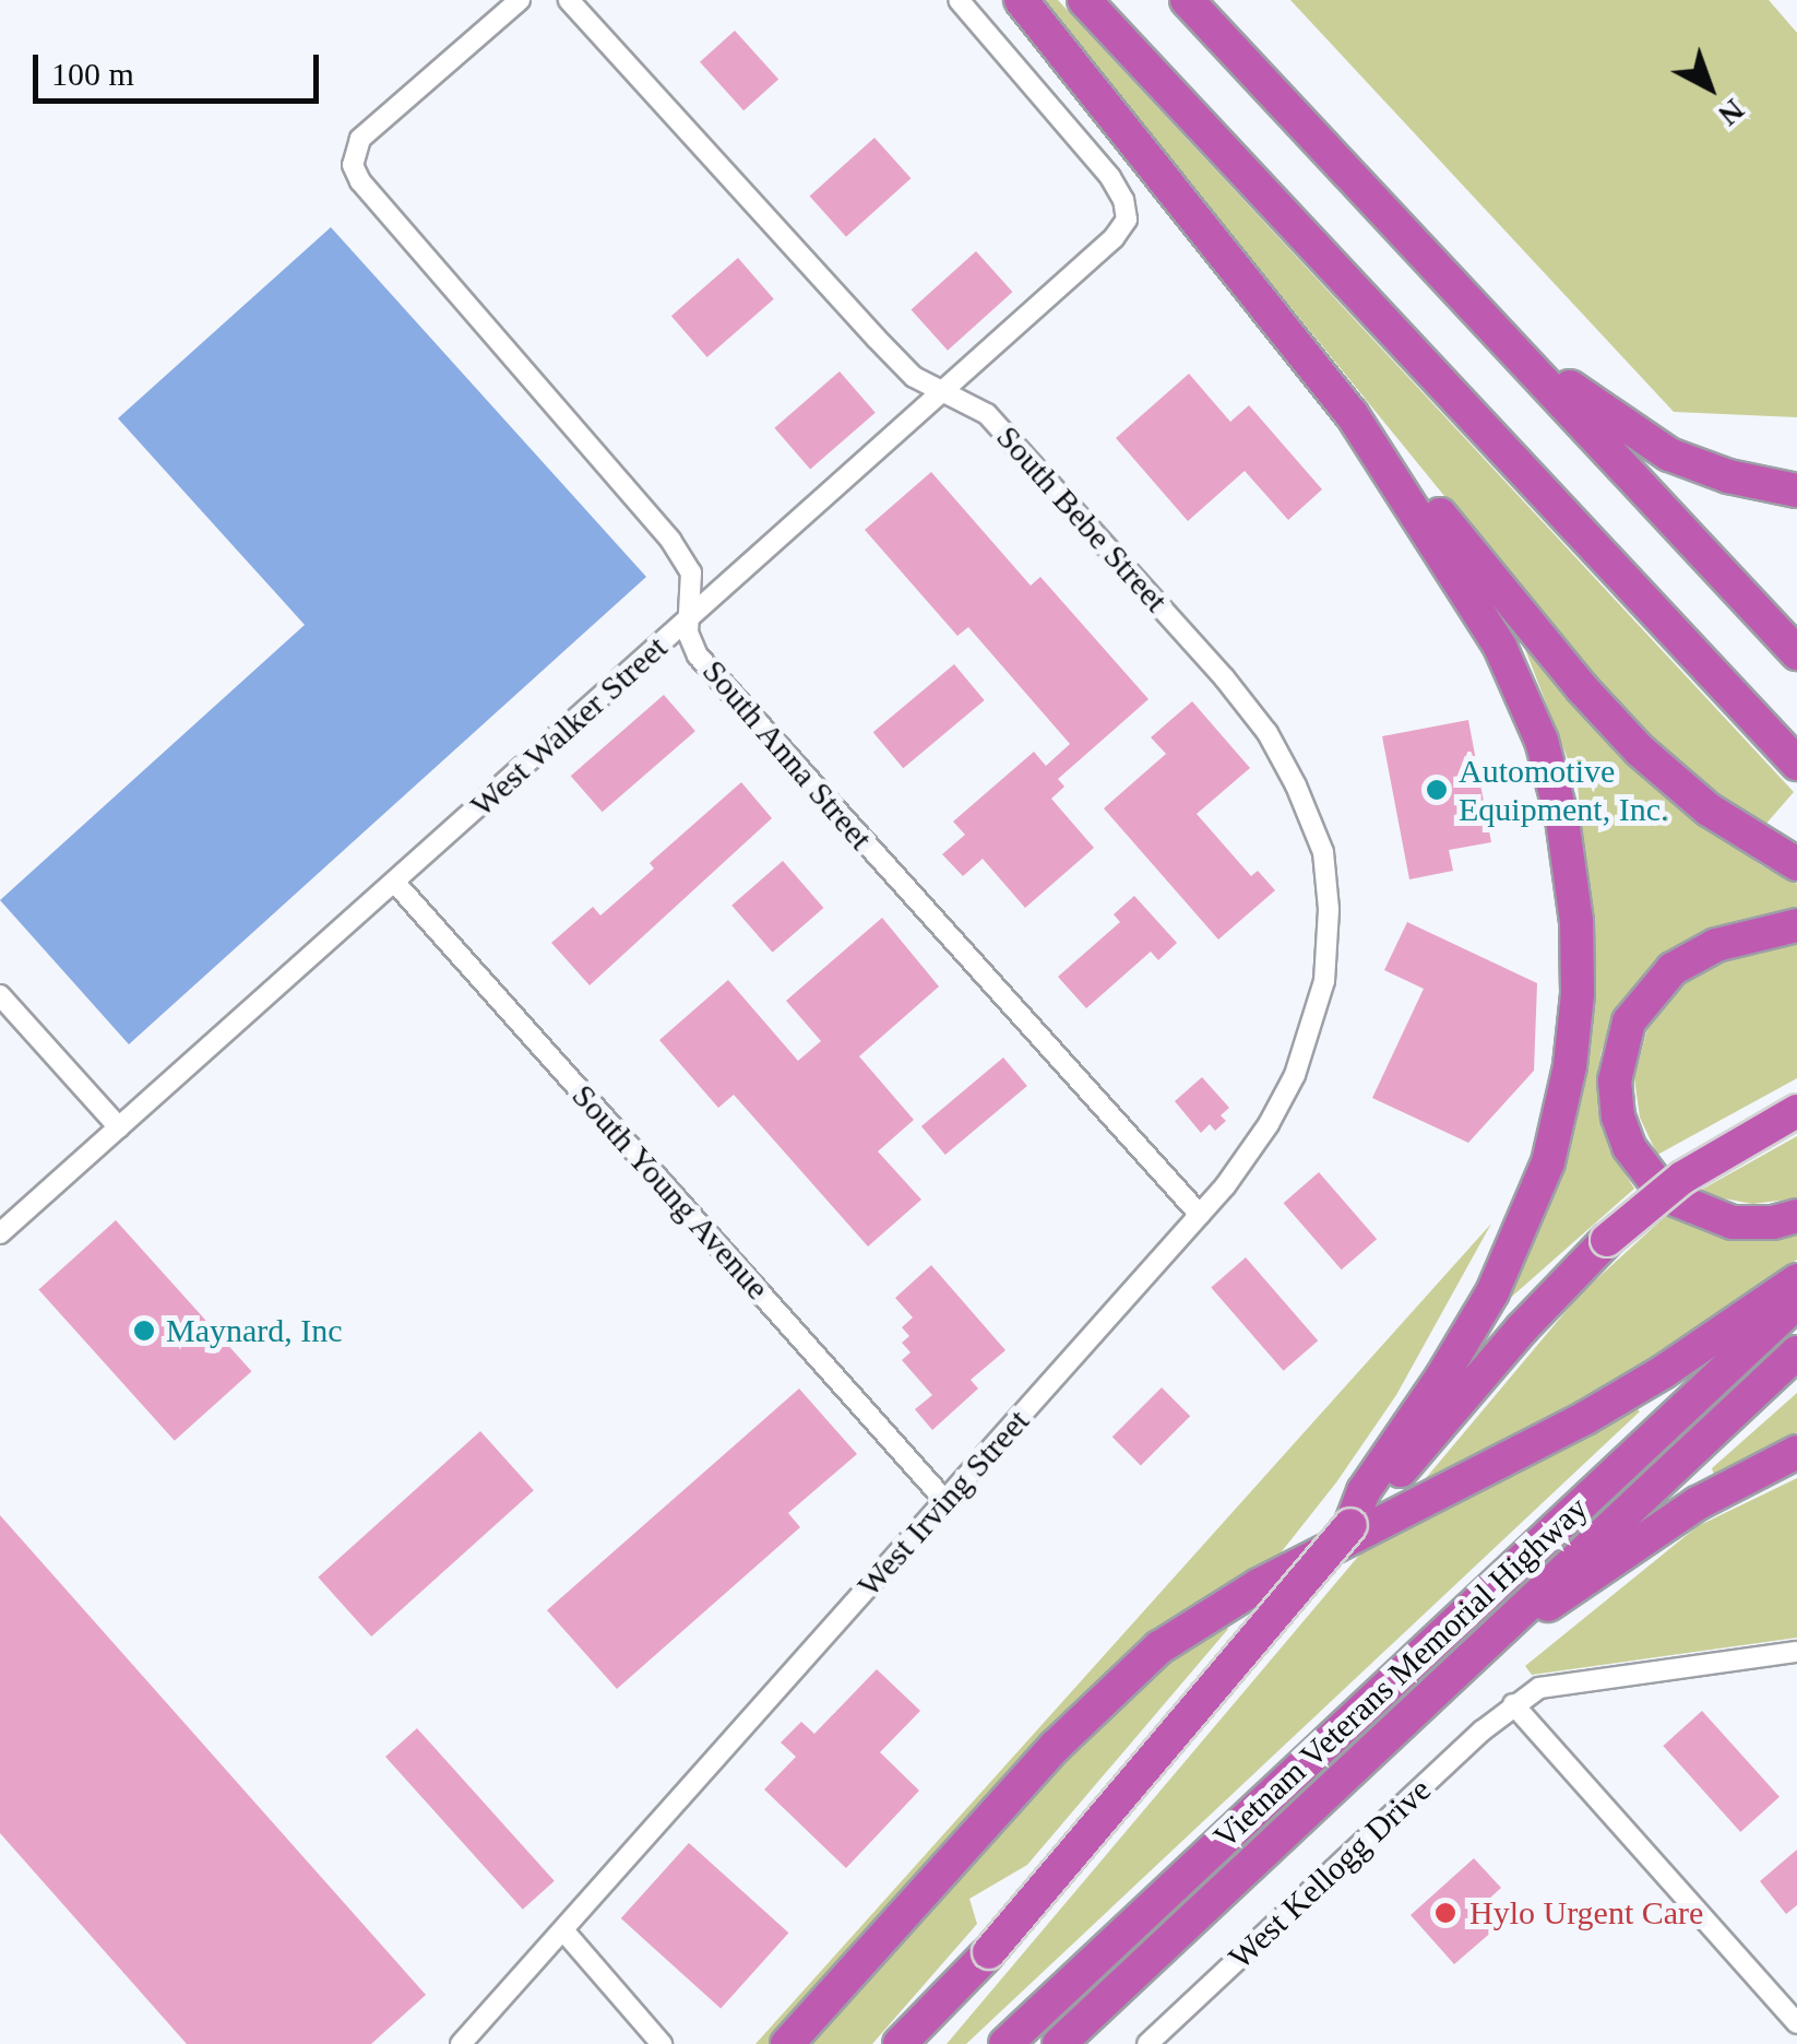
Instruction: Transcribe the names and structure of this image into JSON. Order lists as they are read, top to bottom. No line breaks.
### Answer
{"streets":{"highway":["Vietnam Veterans Memorial Highway"],"street":["South Bebe Street","West Walker Street","South Anna Street","South Young Avenue","West Irving Street","West Kellogg Drive"]},"crossings":[["South Bebe Street","West Walker Street"],["South Bebe Street","West Irving Street"],["West Walker Street","South Anna Street"],["West Walker Street","South Young Avenue"],["South Anna Street","West Irving Street"],["South Young Avenue","West Irving Street"]],"places":["Automotive Equipment, Inc.","Maynard, Inc","Hylo Urgent Care"],"scale_bar":"100 m","north":"bottom right"}
